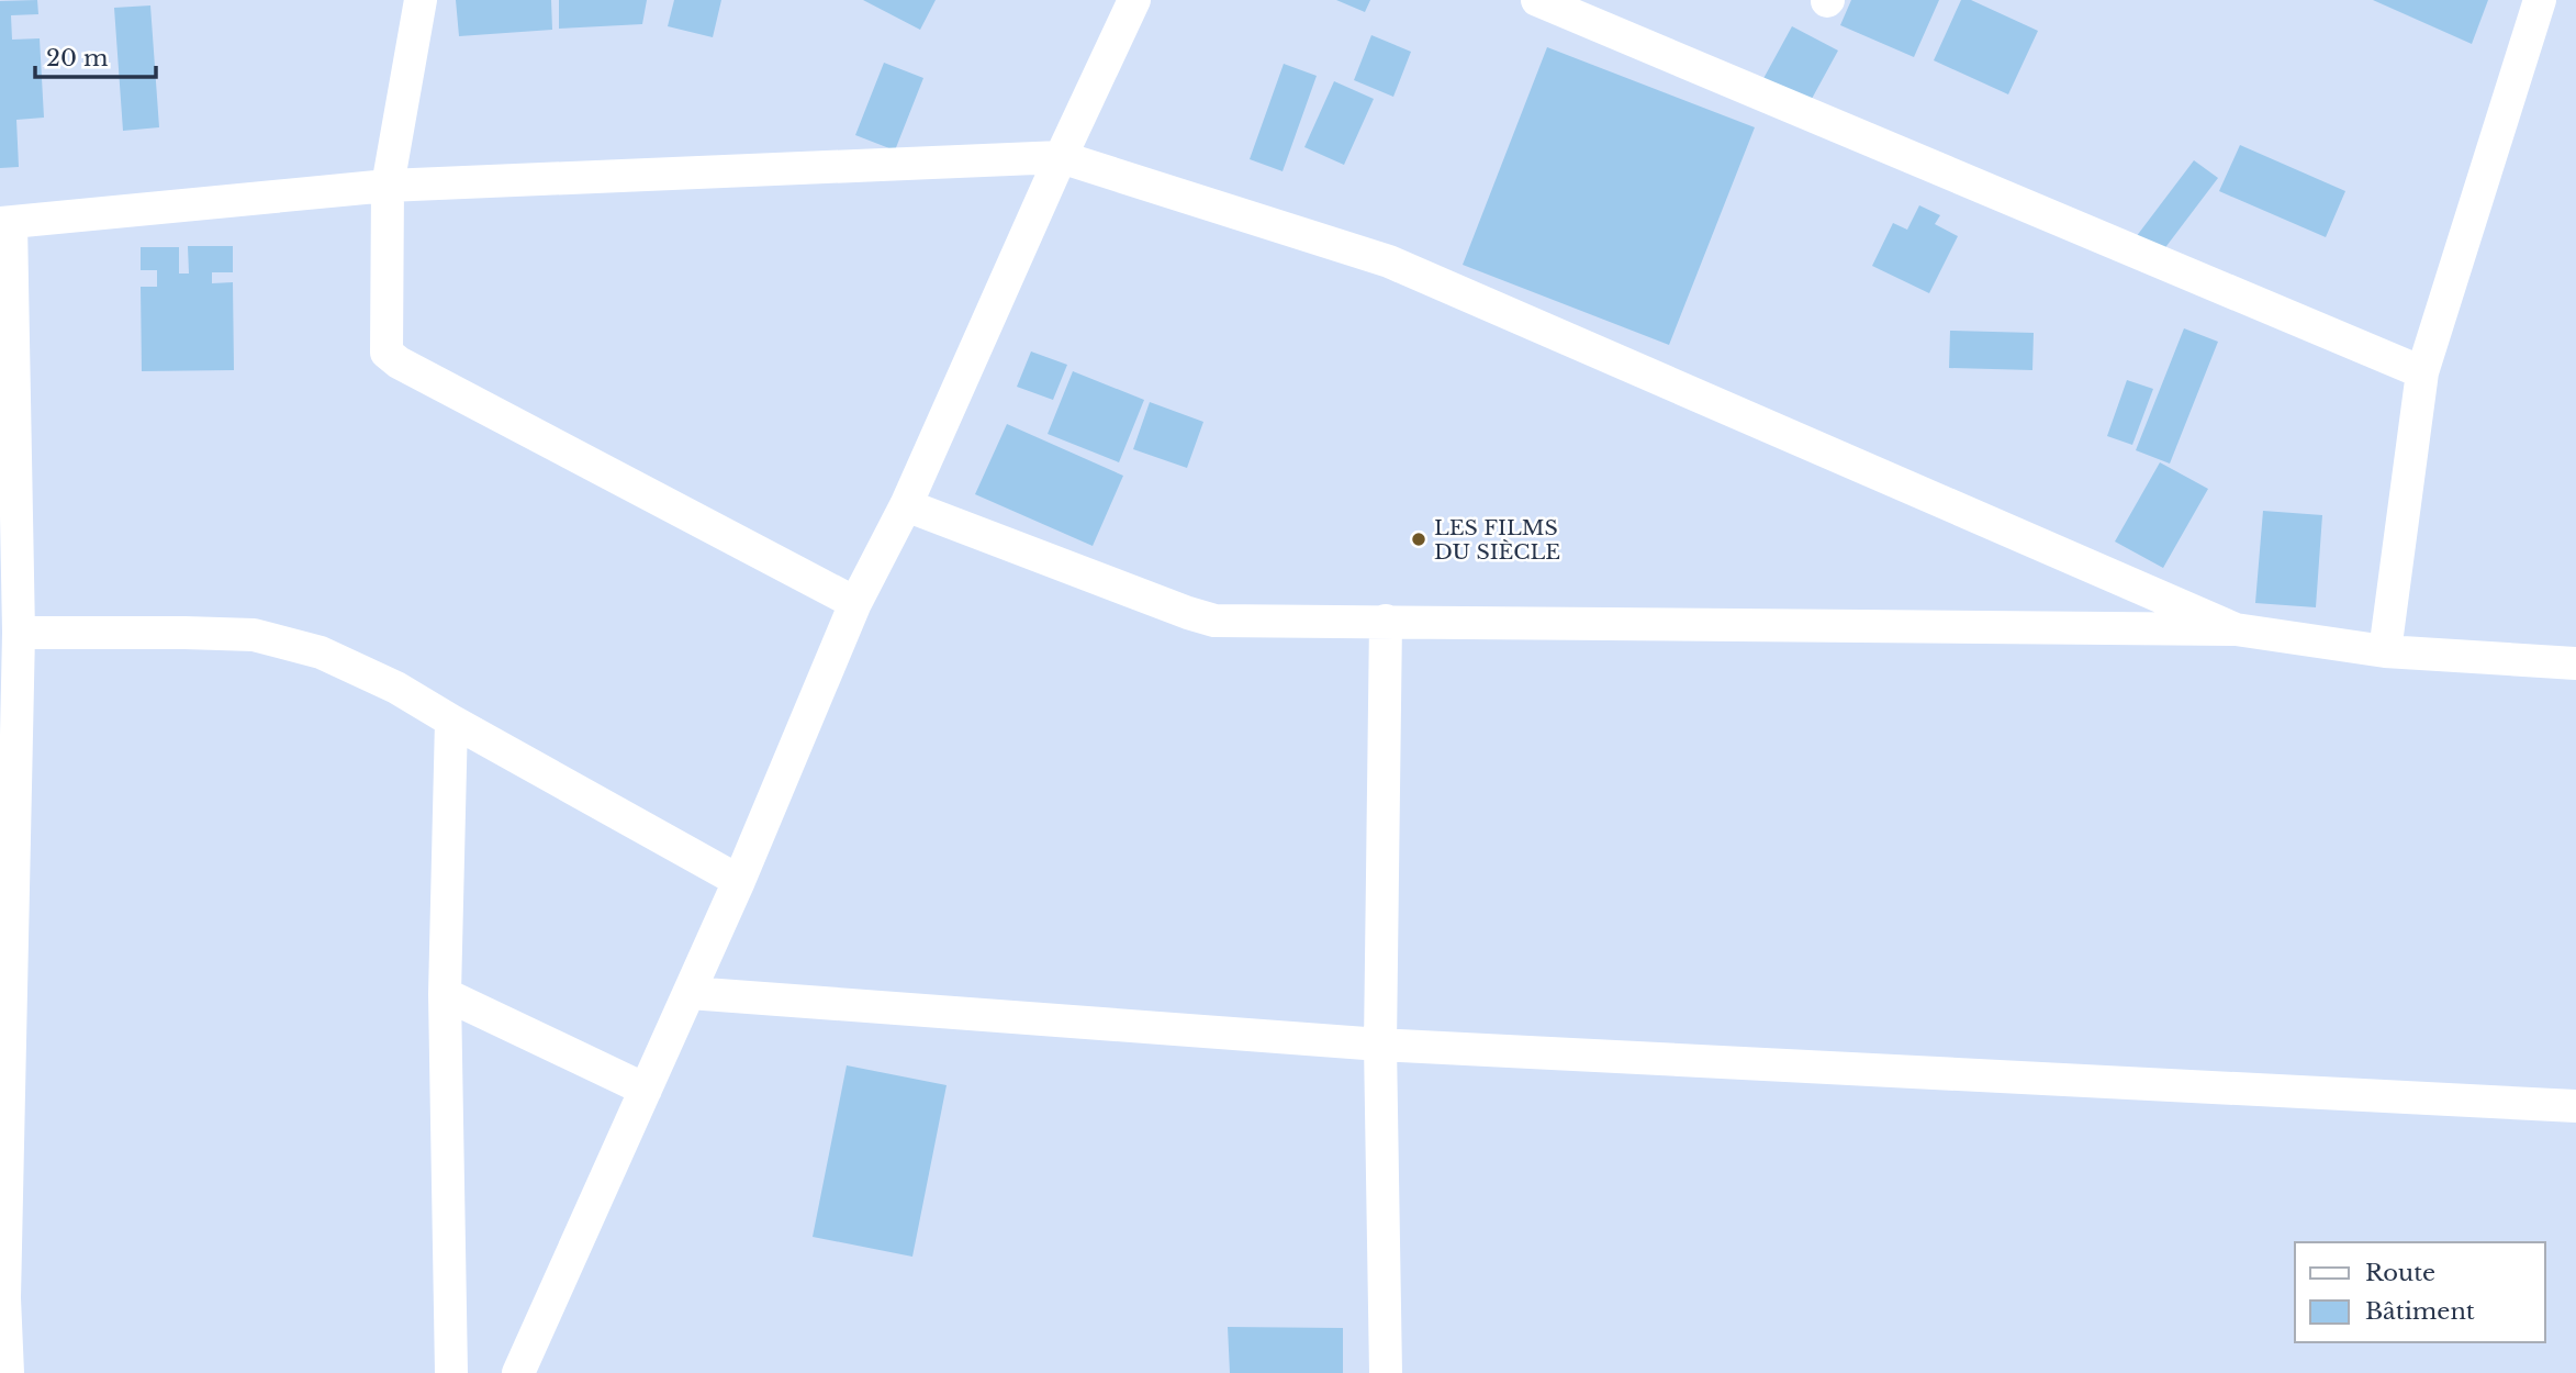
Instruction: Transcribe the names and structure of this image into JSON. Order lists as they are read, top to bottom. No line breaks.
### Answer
{"places":["LES FILMS DU SIÈCLE"],"legend":["Route","Bâtiment"],"scale_bar":"20 m"}
